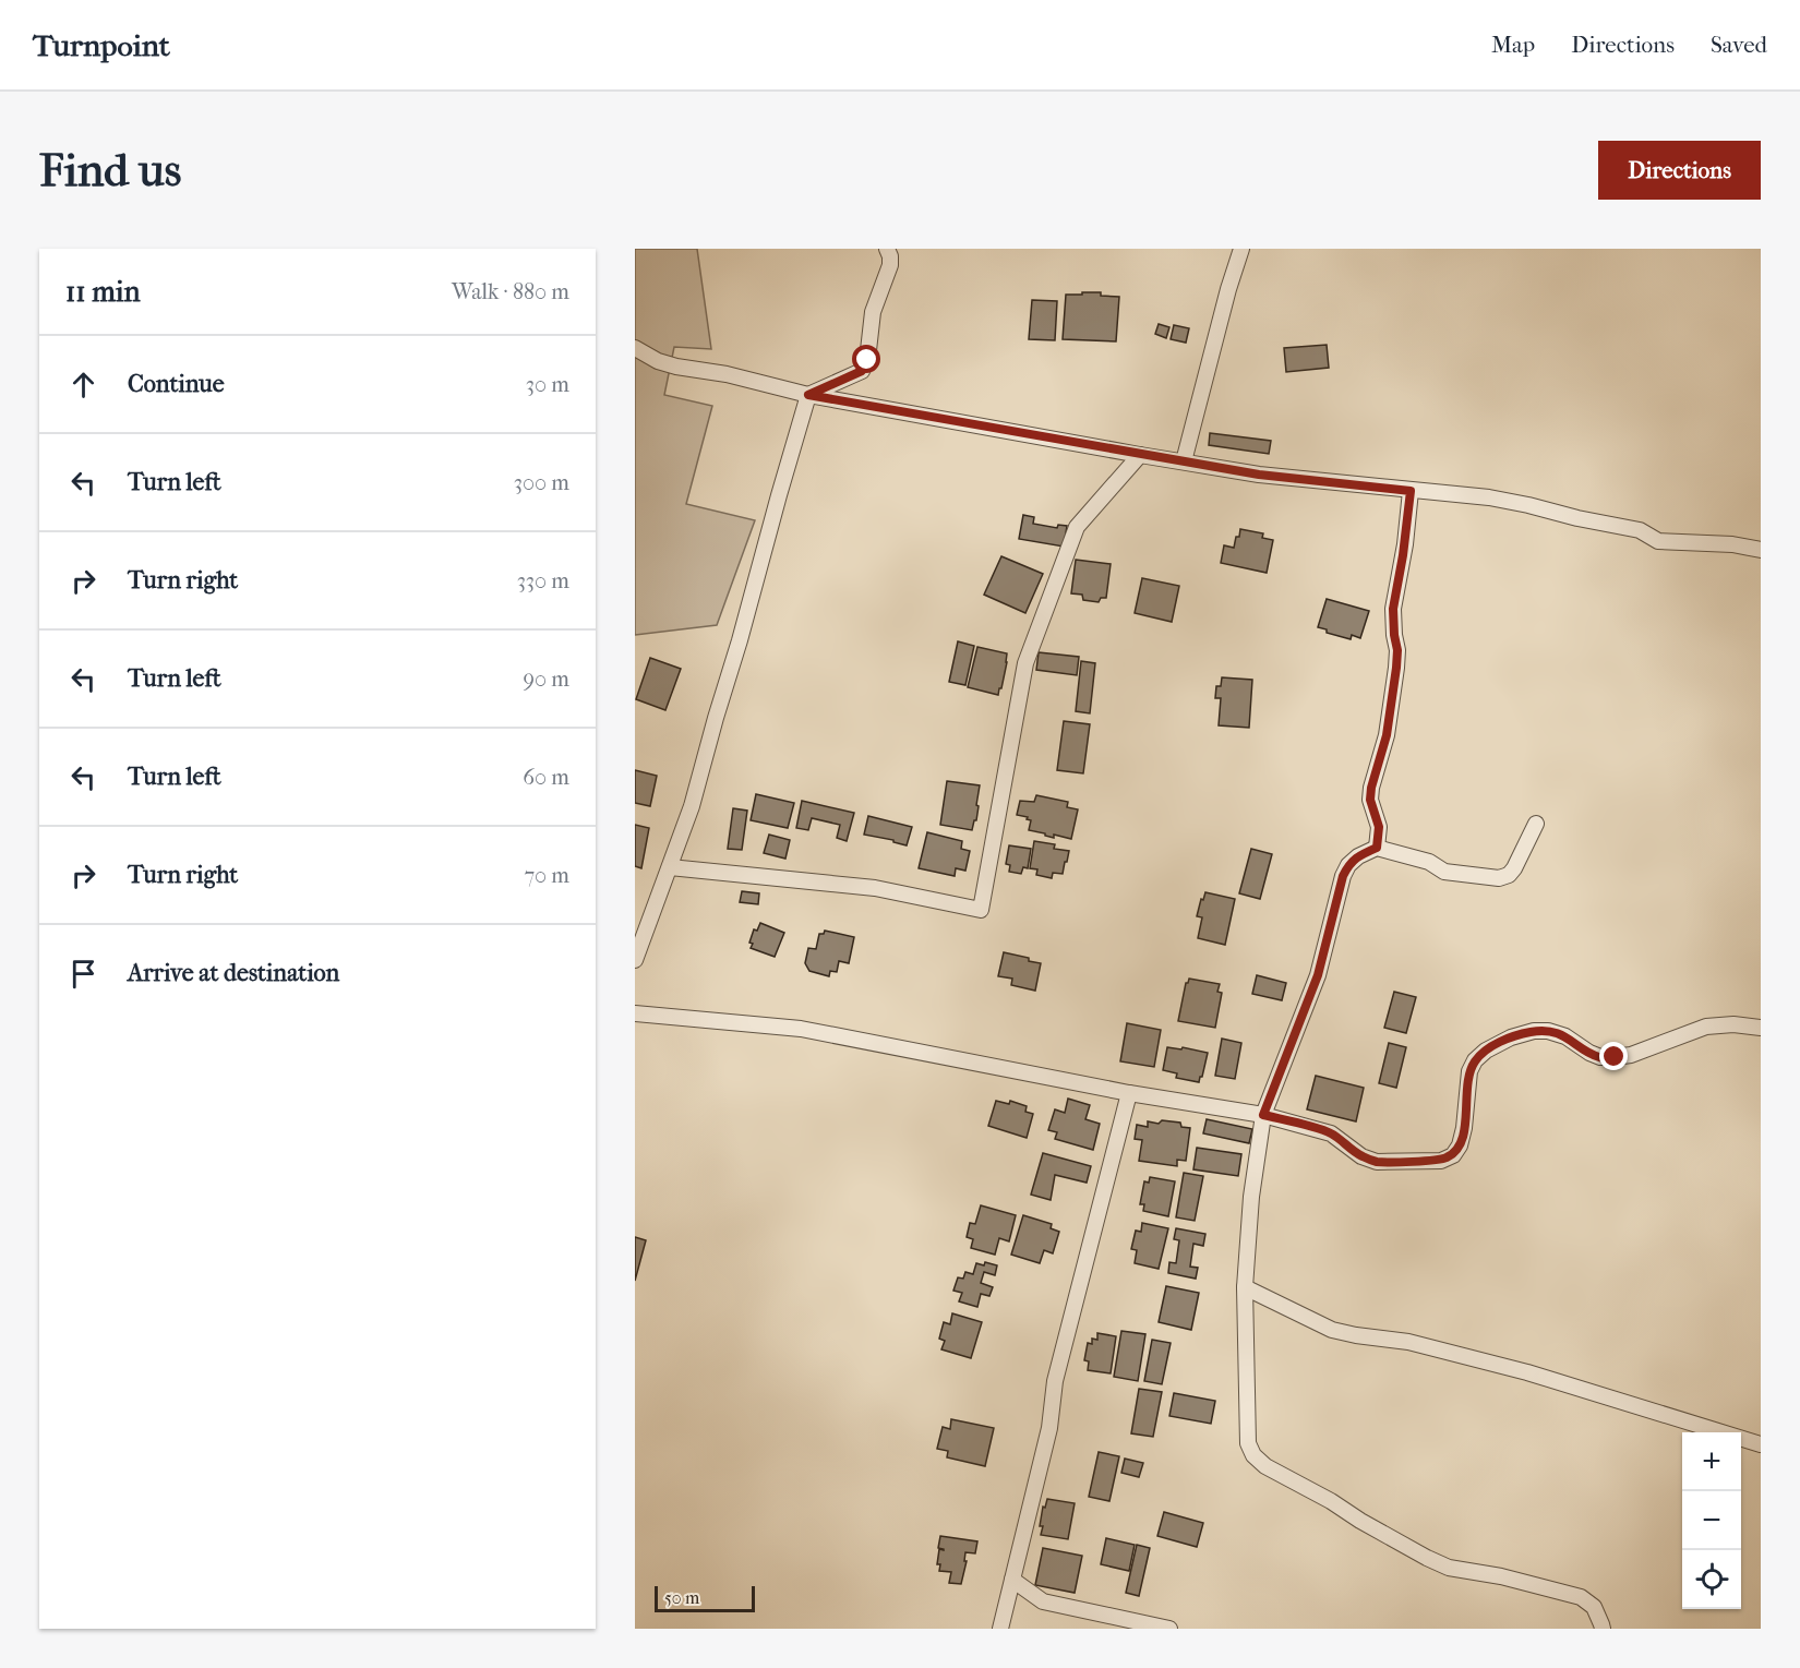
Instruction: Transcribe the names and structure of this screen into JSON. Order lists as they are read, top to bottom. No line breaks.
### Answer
{"scale_bar":"50 m","page":{"header":"Turnpoint","nav":["Map","Directions","Saved"],"buttons":"Directions","title":"Find us","heading":["11 min","Walk · 880 m"],"list":[["Continue","30 m"],["Turn left","300 m"],["Turn right","330 m"],["Turn left","90 m"],["Turn left","60 m"],["Turn right","70 m"],"Arrive at destination"],"map_buttons":["+","−"],"scale":"50 m"}}
